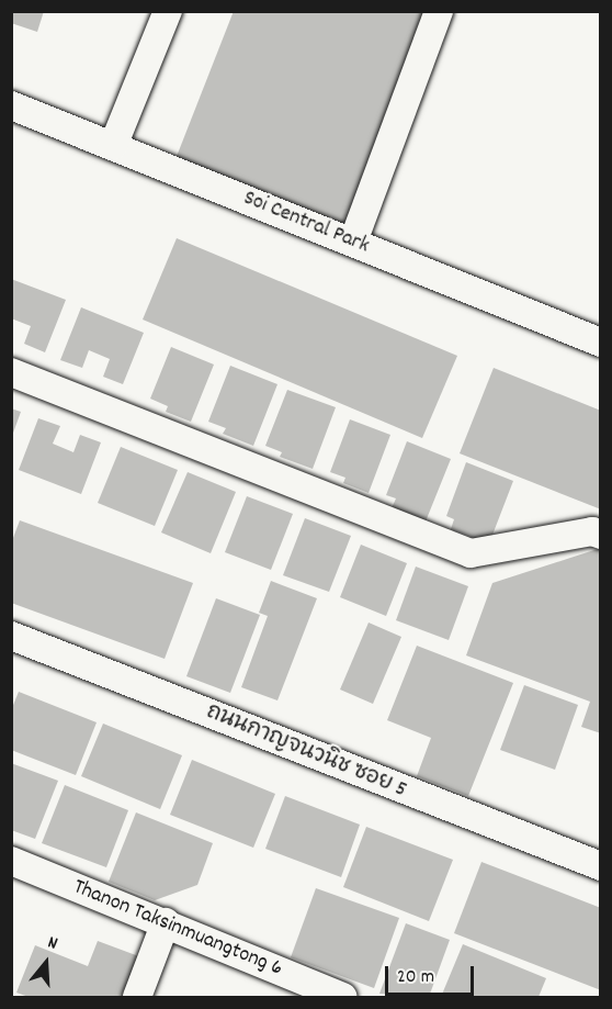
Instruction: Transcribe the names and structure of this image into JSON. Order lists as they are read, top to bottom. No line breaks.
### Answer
{"streets":{"street":["Soi Central Park","ถนนกาญจนวนิช ซอย 5","Thanon Taksinmuangtong 6"]},"scale_bar":"20 m","north":"top"}
